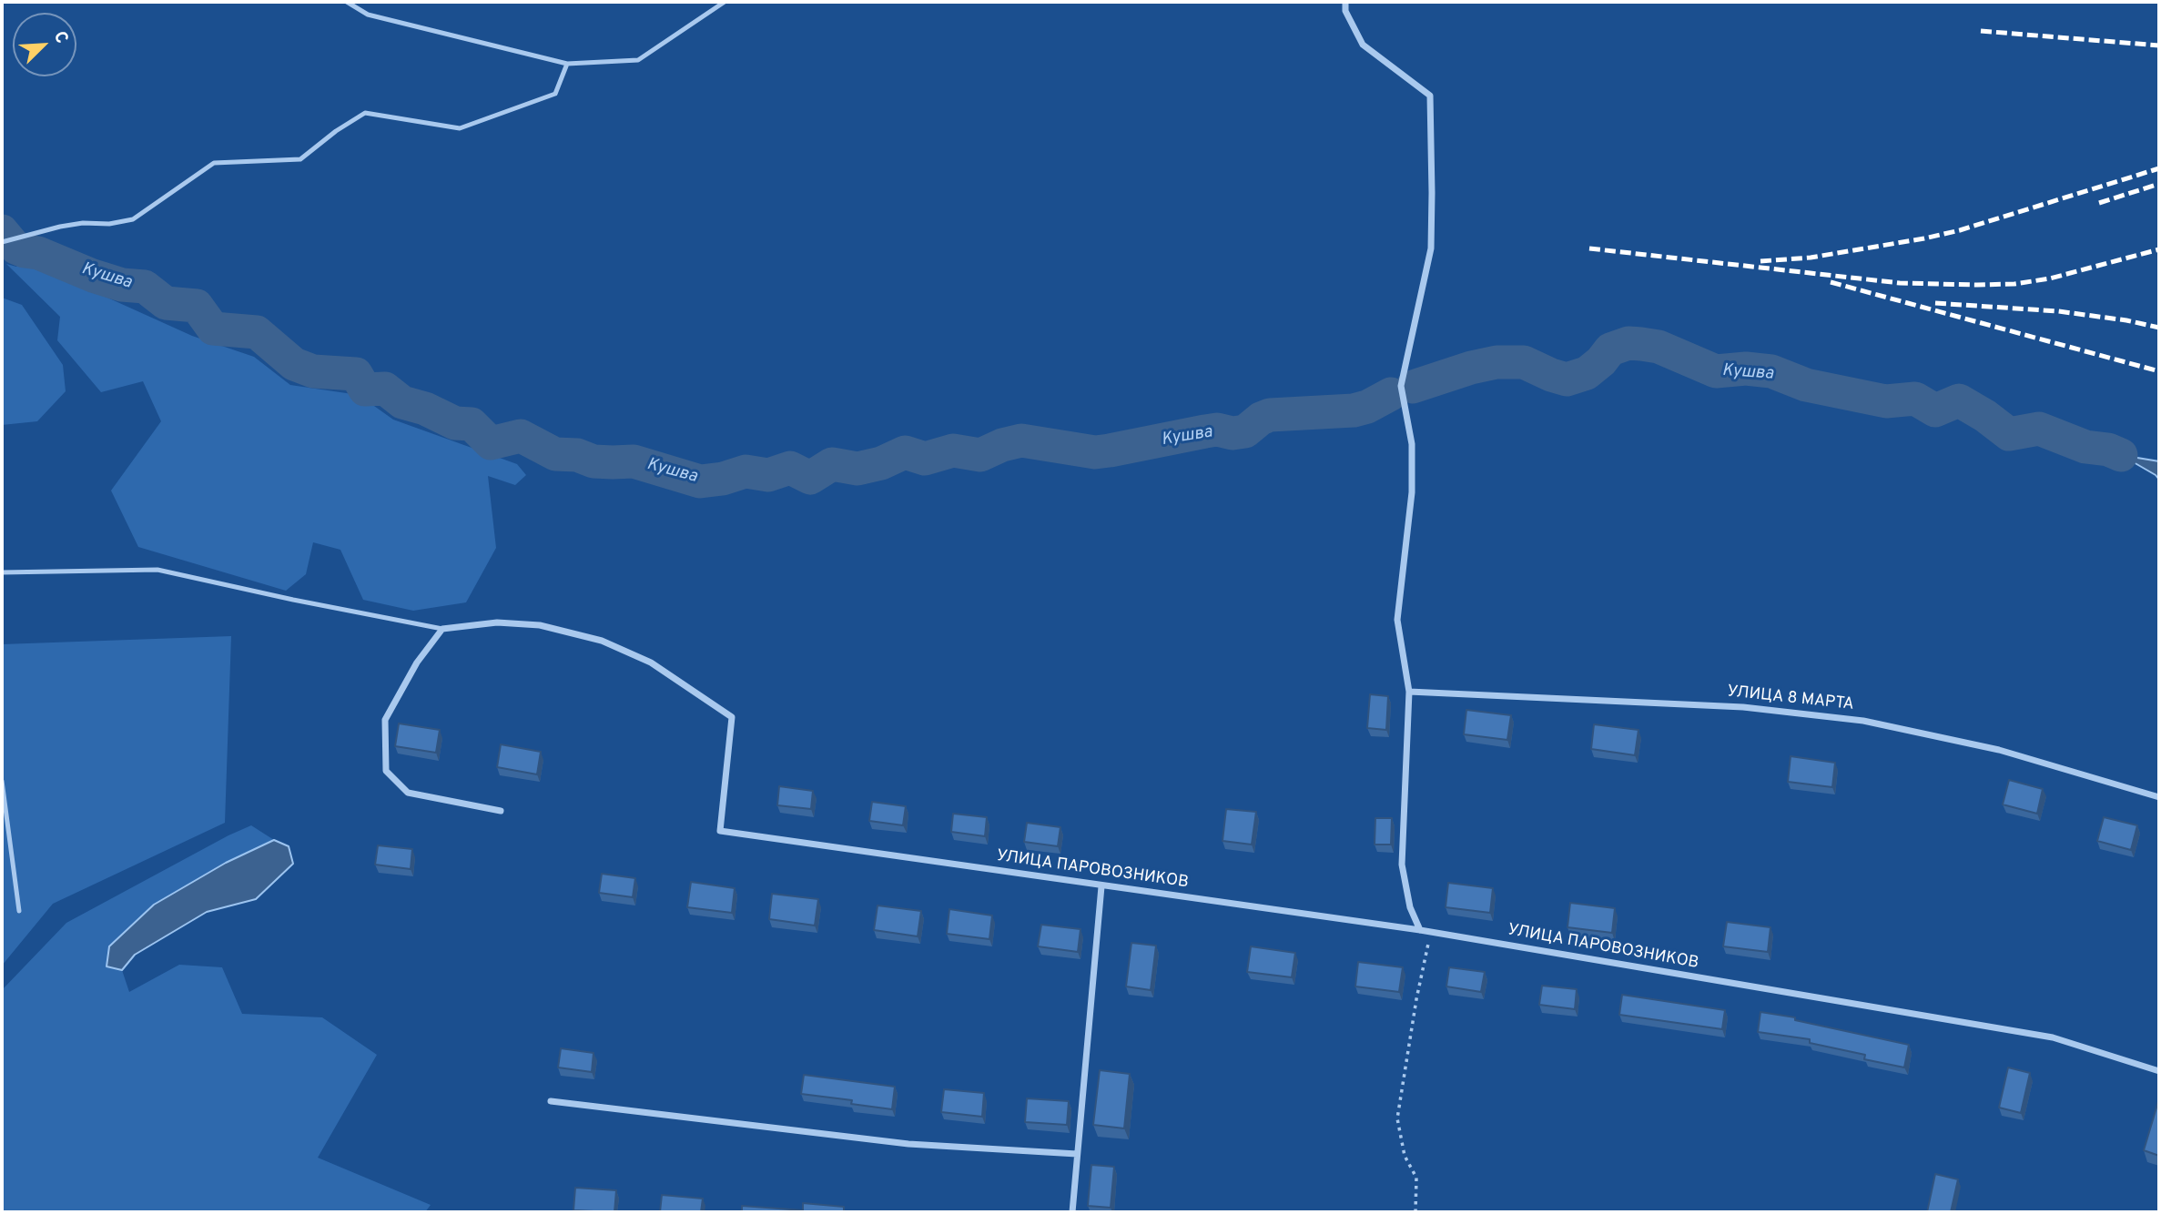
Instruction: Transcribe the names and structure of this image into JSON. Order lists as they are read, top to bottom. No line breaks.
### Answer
{"streets":{"street":["УЛИЦА 8 МАРТА","УЛИЦА ПАРОВОЗНИКОВ"]},"water":["Кушва"],"north":"top right"}
